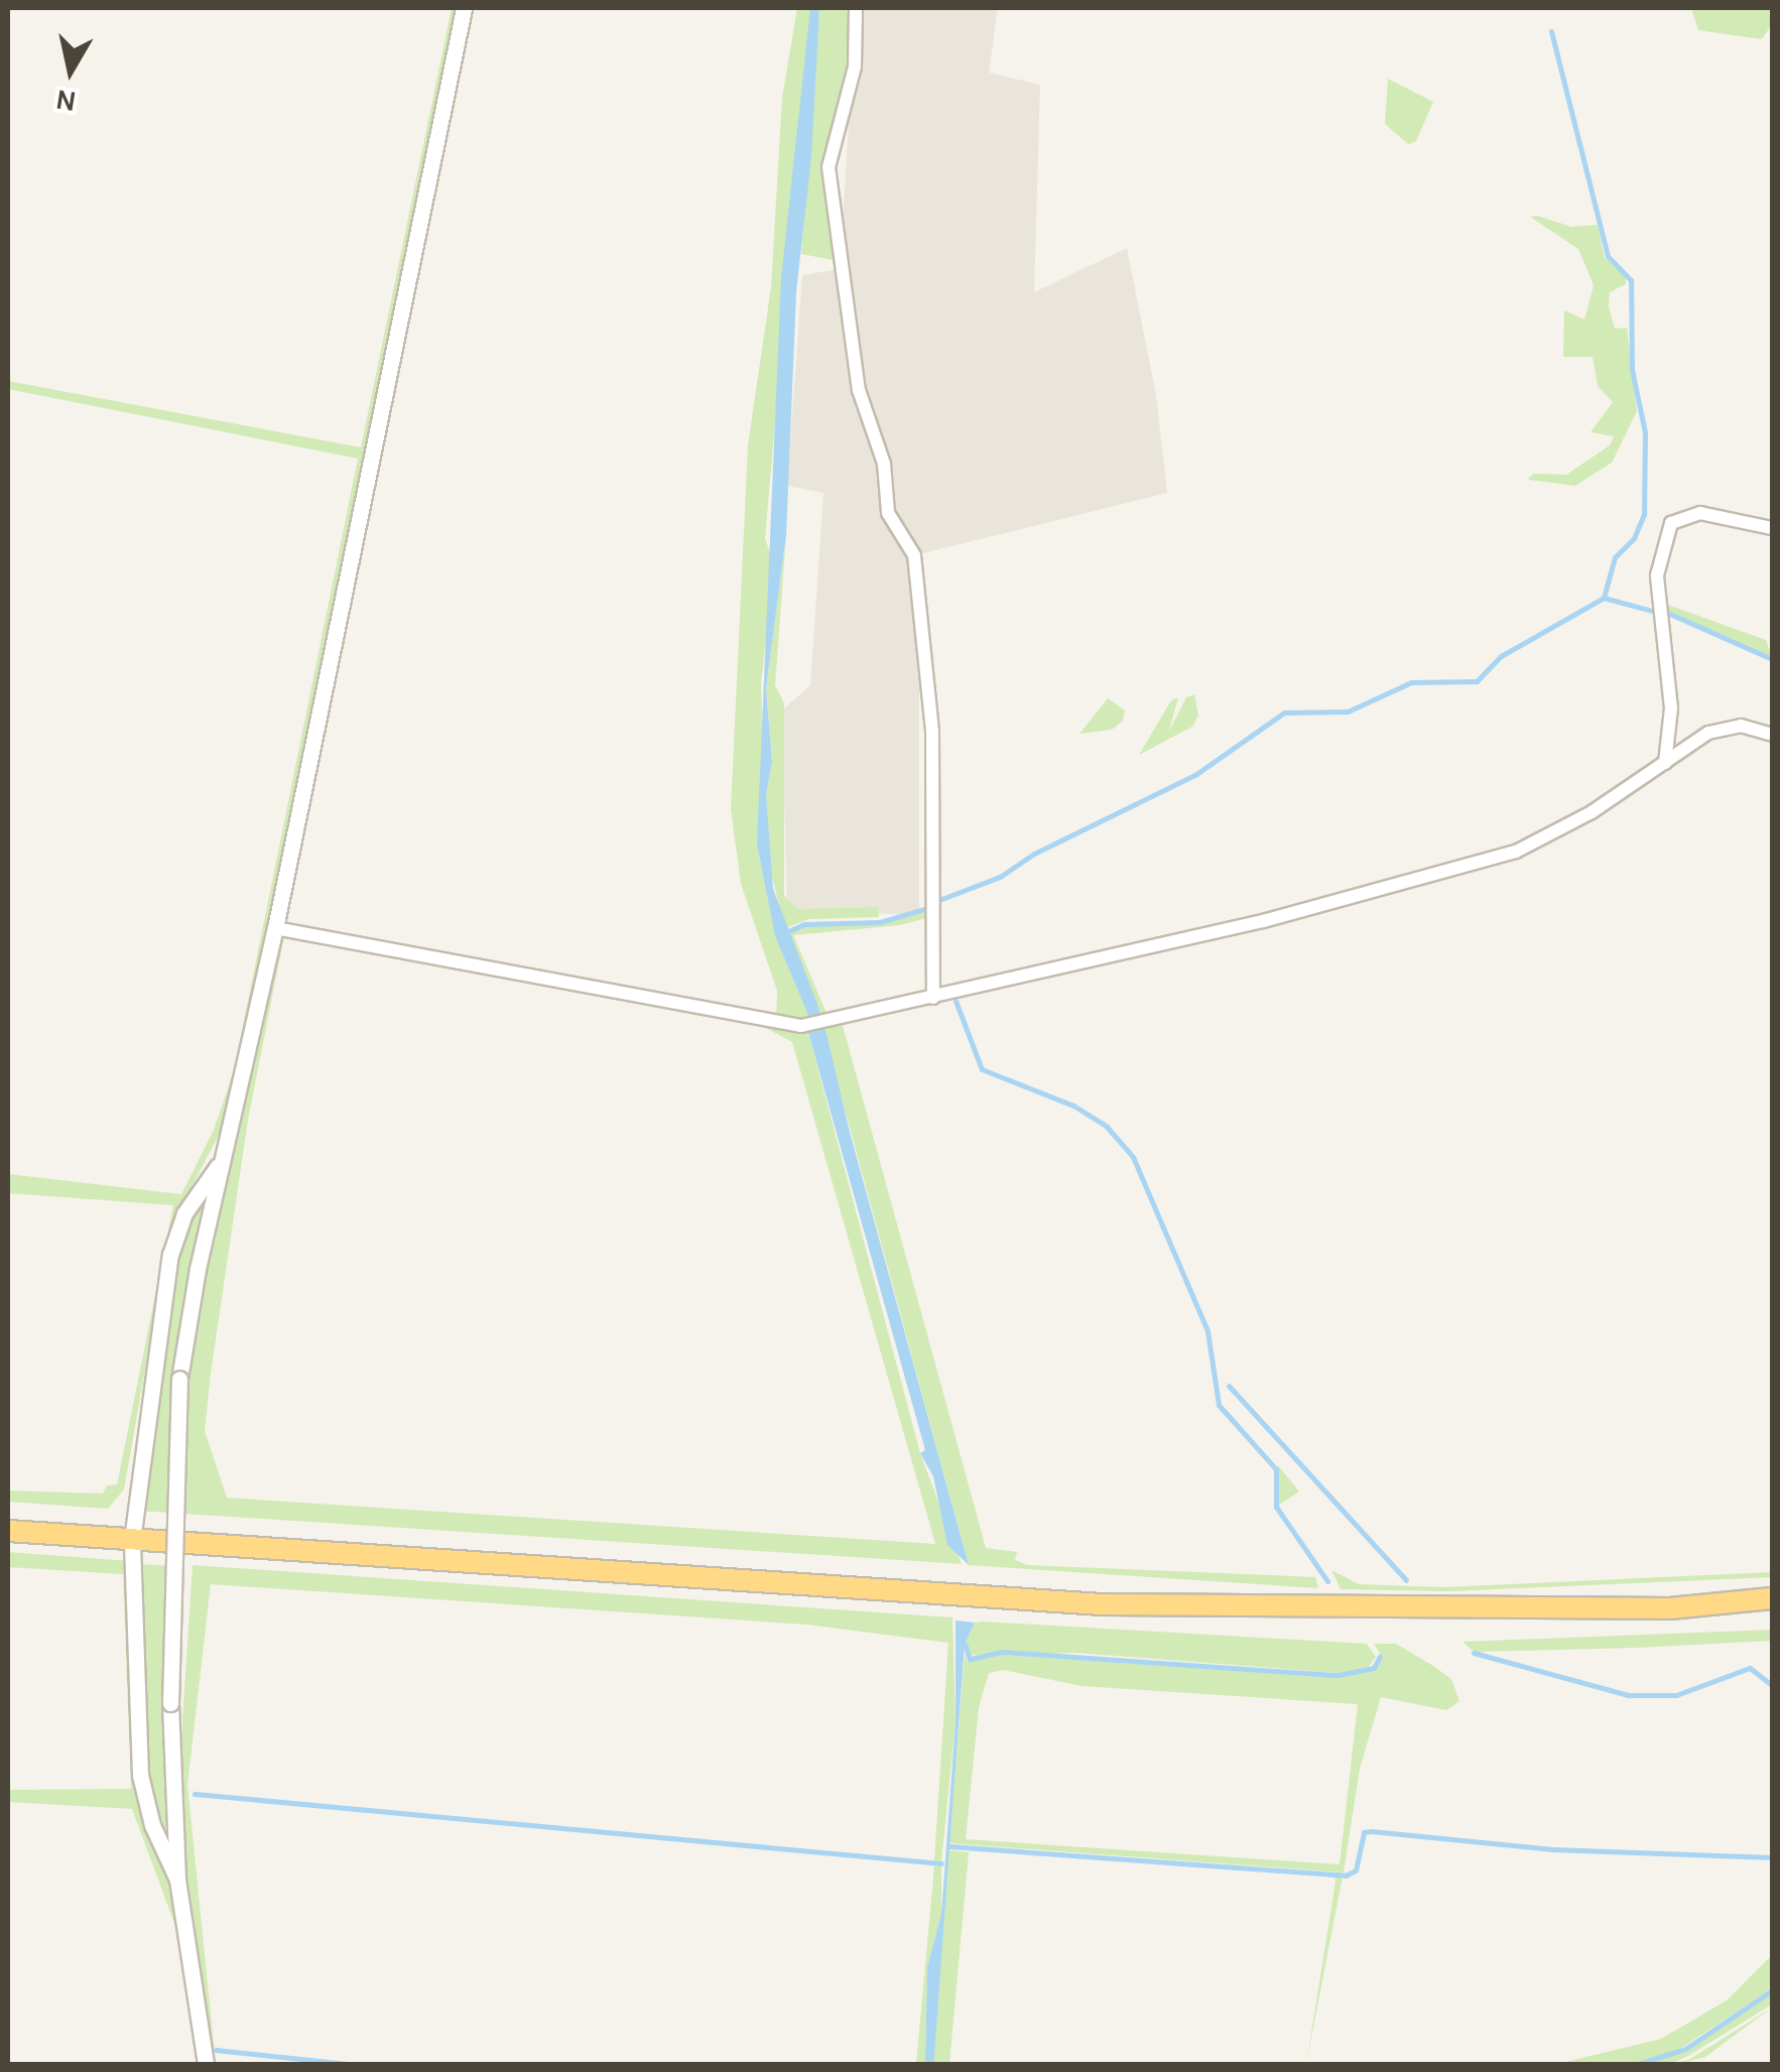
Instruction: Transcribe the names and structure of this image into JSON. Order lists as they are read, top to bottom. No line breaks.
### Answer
{"north":"bottom"}
